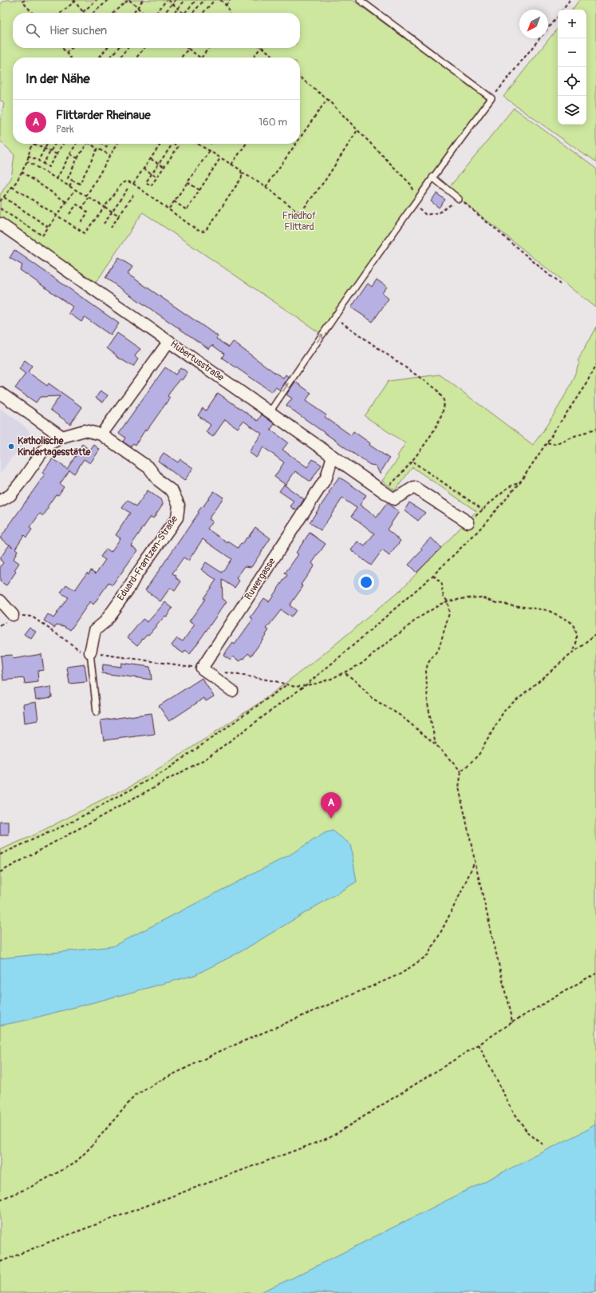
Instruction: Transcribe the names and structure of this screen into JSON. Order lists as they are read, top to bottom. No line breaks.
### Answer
{"streets":{"street":["Hubertusstraße","Eduard-Frantzen-Straße","Ruwergasse"]},"crossings":[["Hubertusstraße","Ruwergasse"]],"parks":["Friedhof Flittard"],"places":["Katholische Kindertagesstätte"],"north":"bottom left","page":{"map_buttons":["+","−"],"search":"Hier suchen","heading":"In der Nähe","list":[{"mark":"A","name":"Flittarder Rheinaue","note":"Park","value":"160 m"}],"pins":"A"}}
